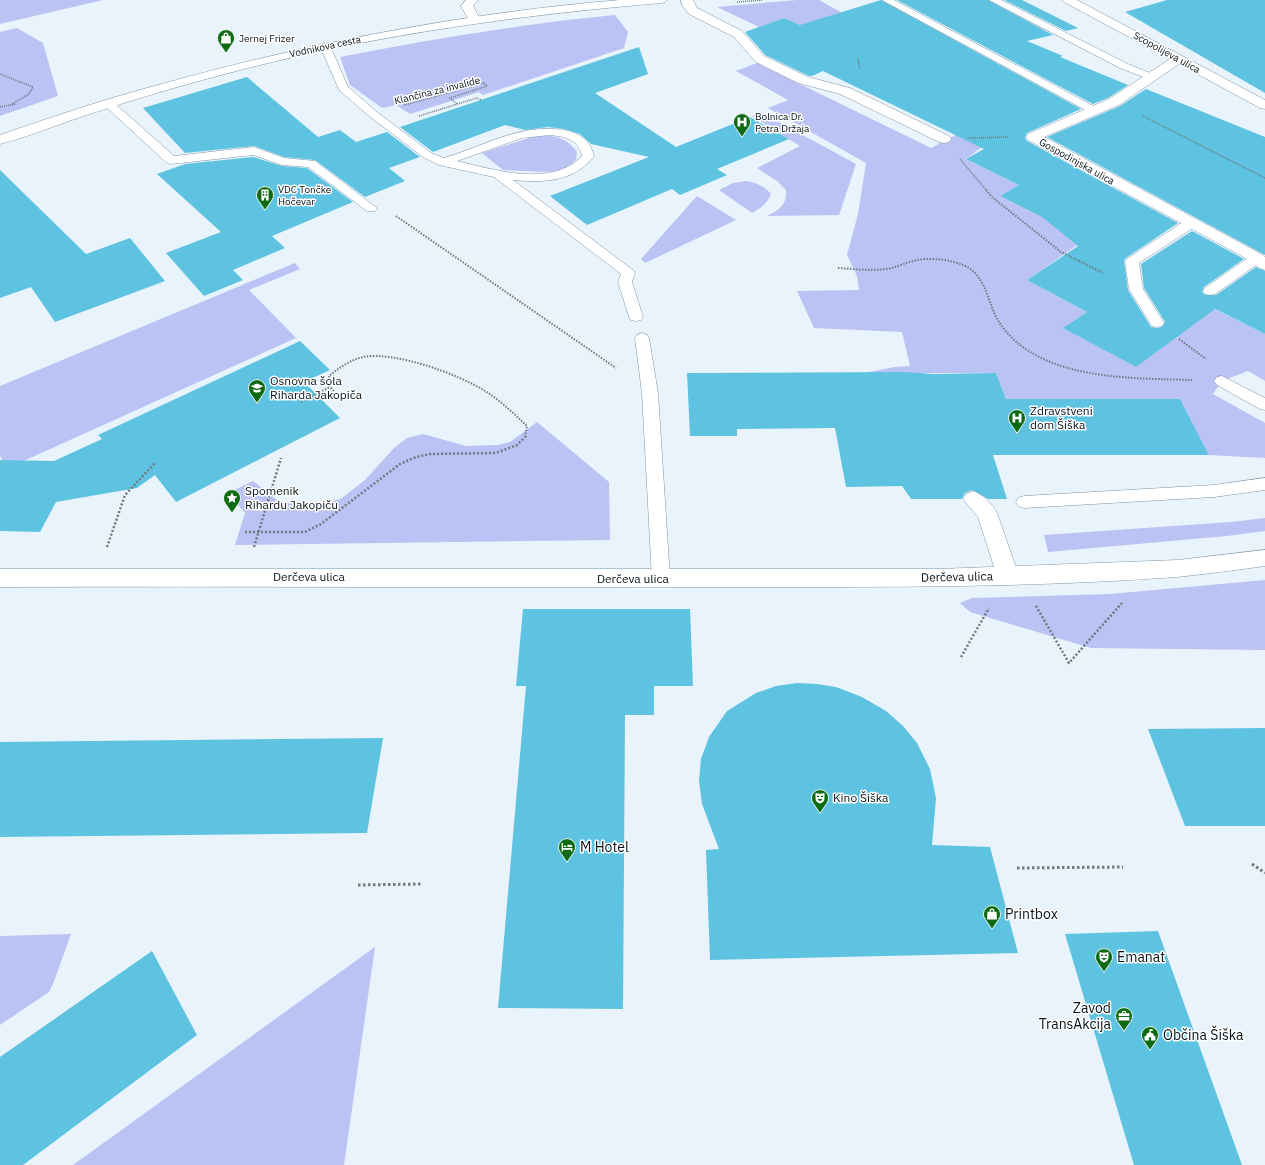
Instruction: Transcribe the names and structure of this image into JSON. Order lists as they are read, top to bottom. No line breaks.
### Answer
{"streets":{"street":["Vodnikova cesta","Scopolijeva ulica","Gospodinjska ulica","Derčeva ulica"],"path":["Klančina za invalide"]},"crossings":[["Scopolijeva ulica","Gospodinjska ulica"]],"places":{"shop":["Jernej Frizer","Printbox"],"hospital":["Bolnica Dr. Petra Držaja","Zdravstveni dom Šiška"],"building":["VDC Tončke Hočevar"],"school or university":["Osnovna šola Riharda Jakopiča"],"place":["Spomenik Rihardu Jakopiču"],"theatre":["Kino Šiška","Emanat"],"hotel":["M Hotel"],"office":["Zavod TransAkcija"],"public building":["Občina Šiška"]}}
